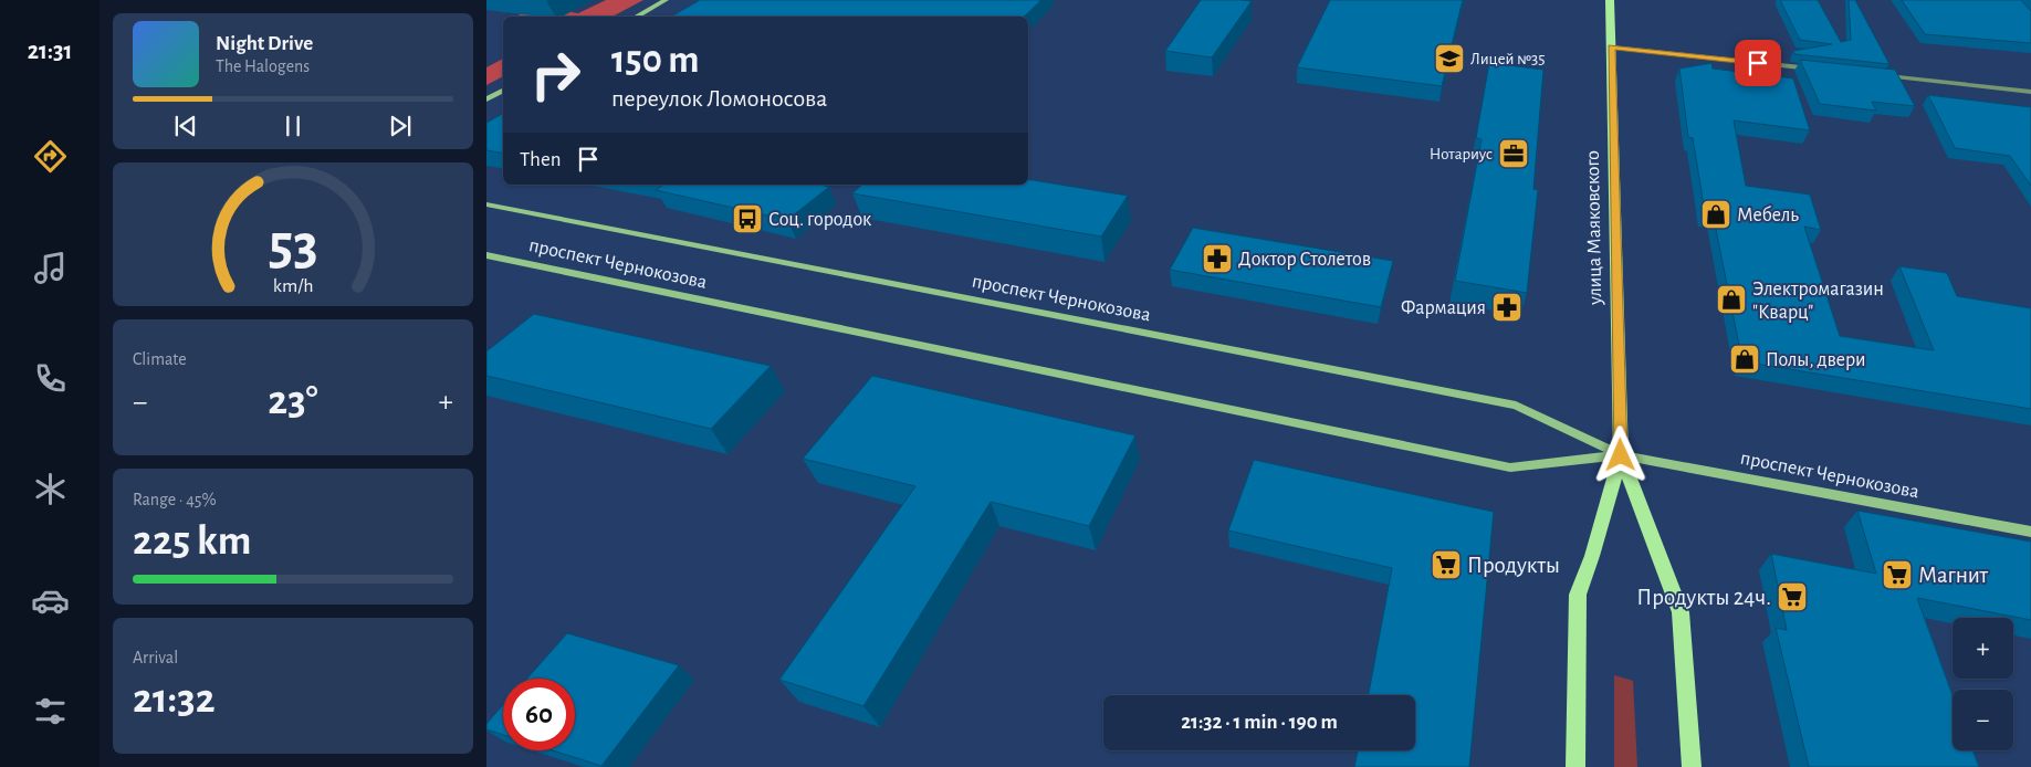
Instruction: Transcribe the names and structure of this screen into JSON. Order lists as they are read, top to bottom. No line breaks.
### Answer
{"streets":{"main road":["улица Маяковского"],"street":["проспект Чернокозова"]},"crossings":[["улица Маяковского","проспект Чернокозова"]],"places":{"school or university":["Лицей №35"],"office":["Нотариус"],"shop":["Мебель","Электромагазин \"Кварц\"","Полы, двери"],"bus stop":["Соц. городок"],"pharmacy":["Доктор Столетов","Фармация"],"supermarket":["Продукты","Магнит","Продукты 24ч."]},"page":{"tabs":"21:31","turn":["150 m","переулок Ломоносова"],"song":["Night Drive","The Halogens"],"then":"Then","tile":["Climate",["Range · 45%","225 km"],["Arrival","21:32"]],"heat":["−","23°","+"],"map_buttons":["+","−"],"limit":"60","trip":"21:32 · 1 min · 190 m","gauge":["53","km/h"]}}
